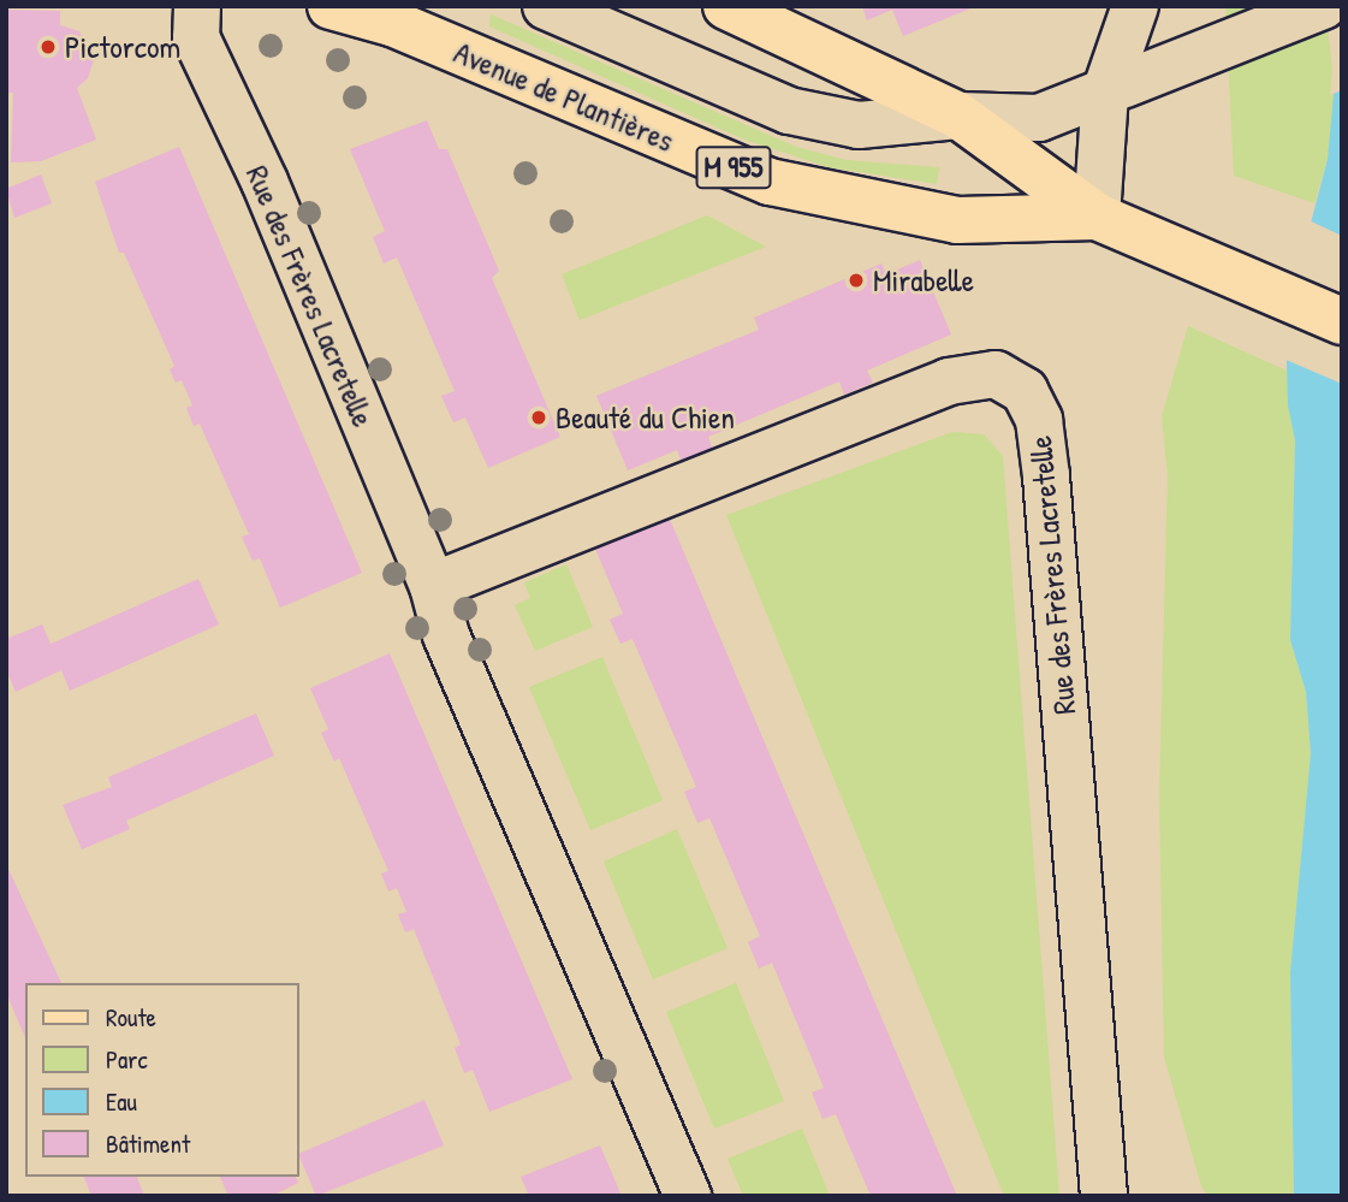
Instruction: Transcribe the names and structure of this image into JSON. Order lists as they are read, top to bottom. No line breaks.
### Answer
{"streets":{"main road":["Avenue de Plantières","M 955"],"street":["Rue des Frères Lacretelle"]},"places":["Pictorcom","Mirabelle","Beauté du Chien"],"legend":["Route","Parc","Eau","Bâtiment"]}
